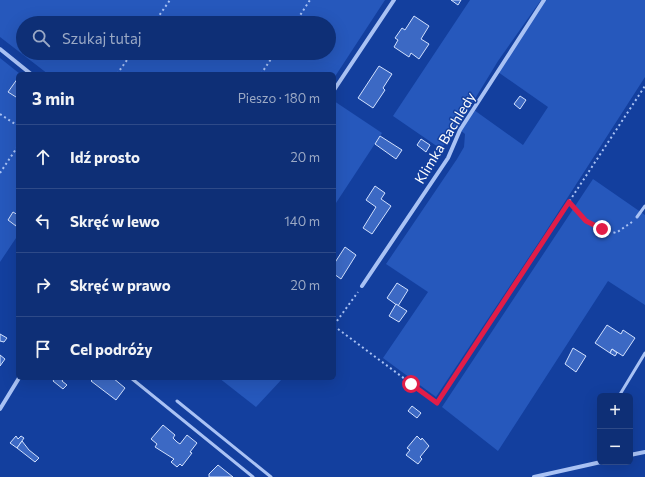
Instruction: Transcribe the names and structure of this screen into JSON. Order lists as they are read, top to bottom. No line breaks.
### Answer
{"streets":{"street":["Klimka Bachledy"]},"page":{"search":"Szukaj tutaj","heading":["3 min","Pieszo · 180 m"],"list":[["Idź prosto","20 m"],["Skręć w lewo","140 m"],["Skręć w prawo","20 m"],"Cel podróży"],"map_buttons":["+","−"]}}
